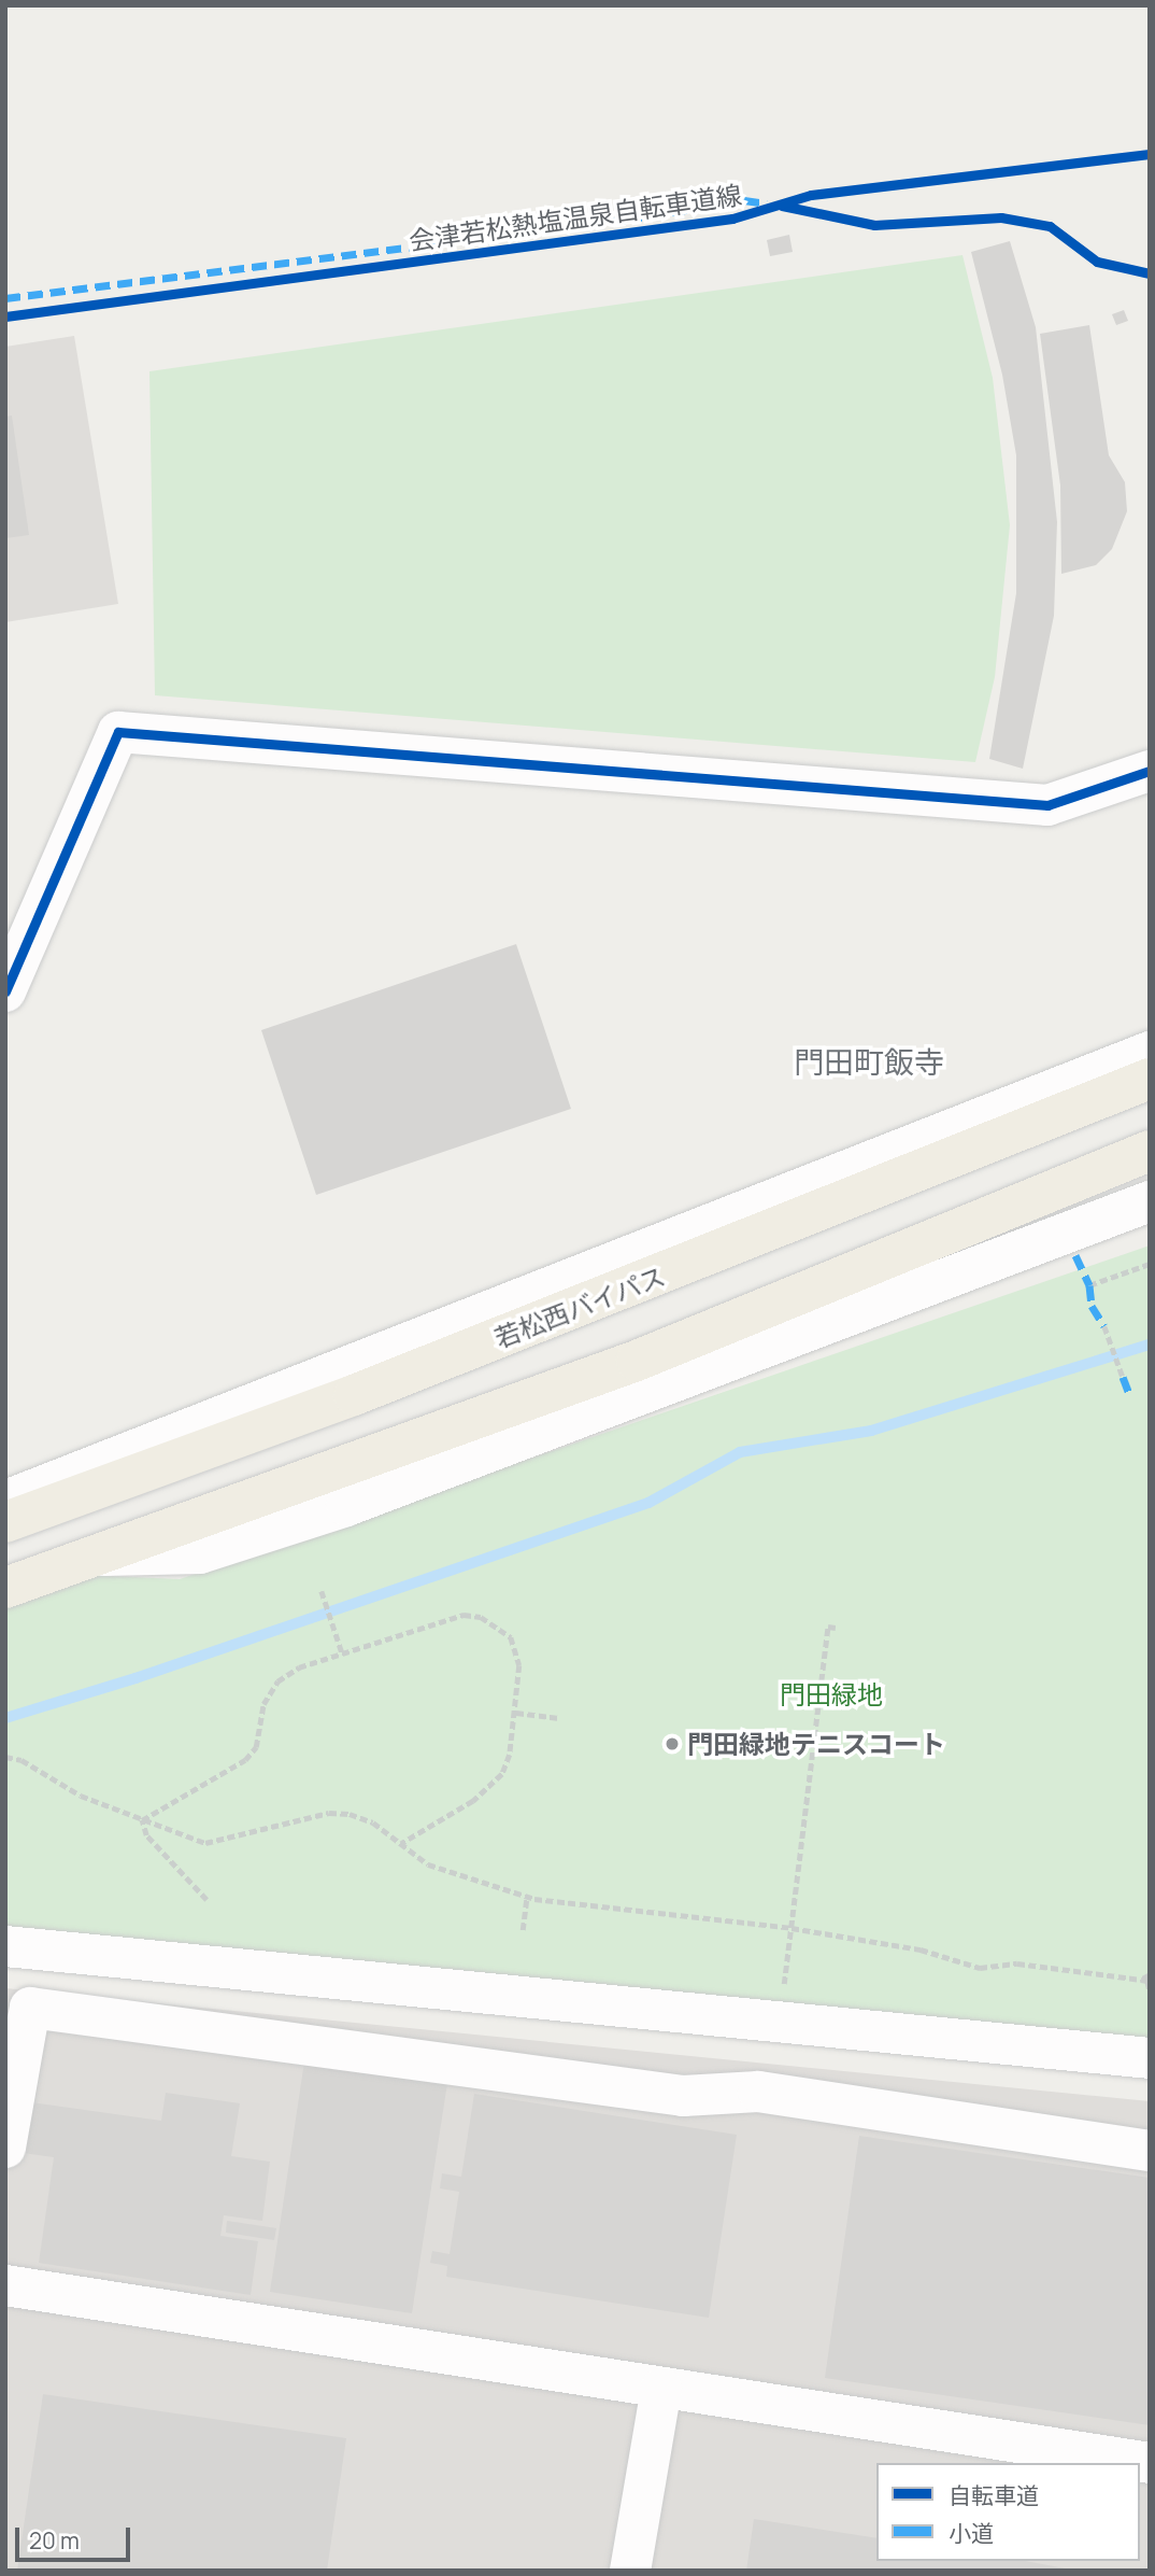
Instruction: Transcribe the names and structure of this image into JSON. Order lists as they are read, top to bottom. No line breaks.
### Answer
{"streets":{"highway":["若松西バイパス"],"cycle path":["会津若松熱塩温泉自転車道線"]},"districts":["門田町飯寺"],"parks":["門田緑地"],"places":["門田緑地テニスコート"],"legend":["自転車道","小道"],"scale_bar":"20 m"}
